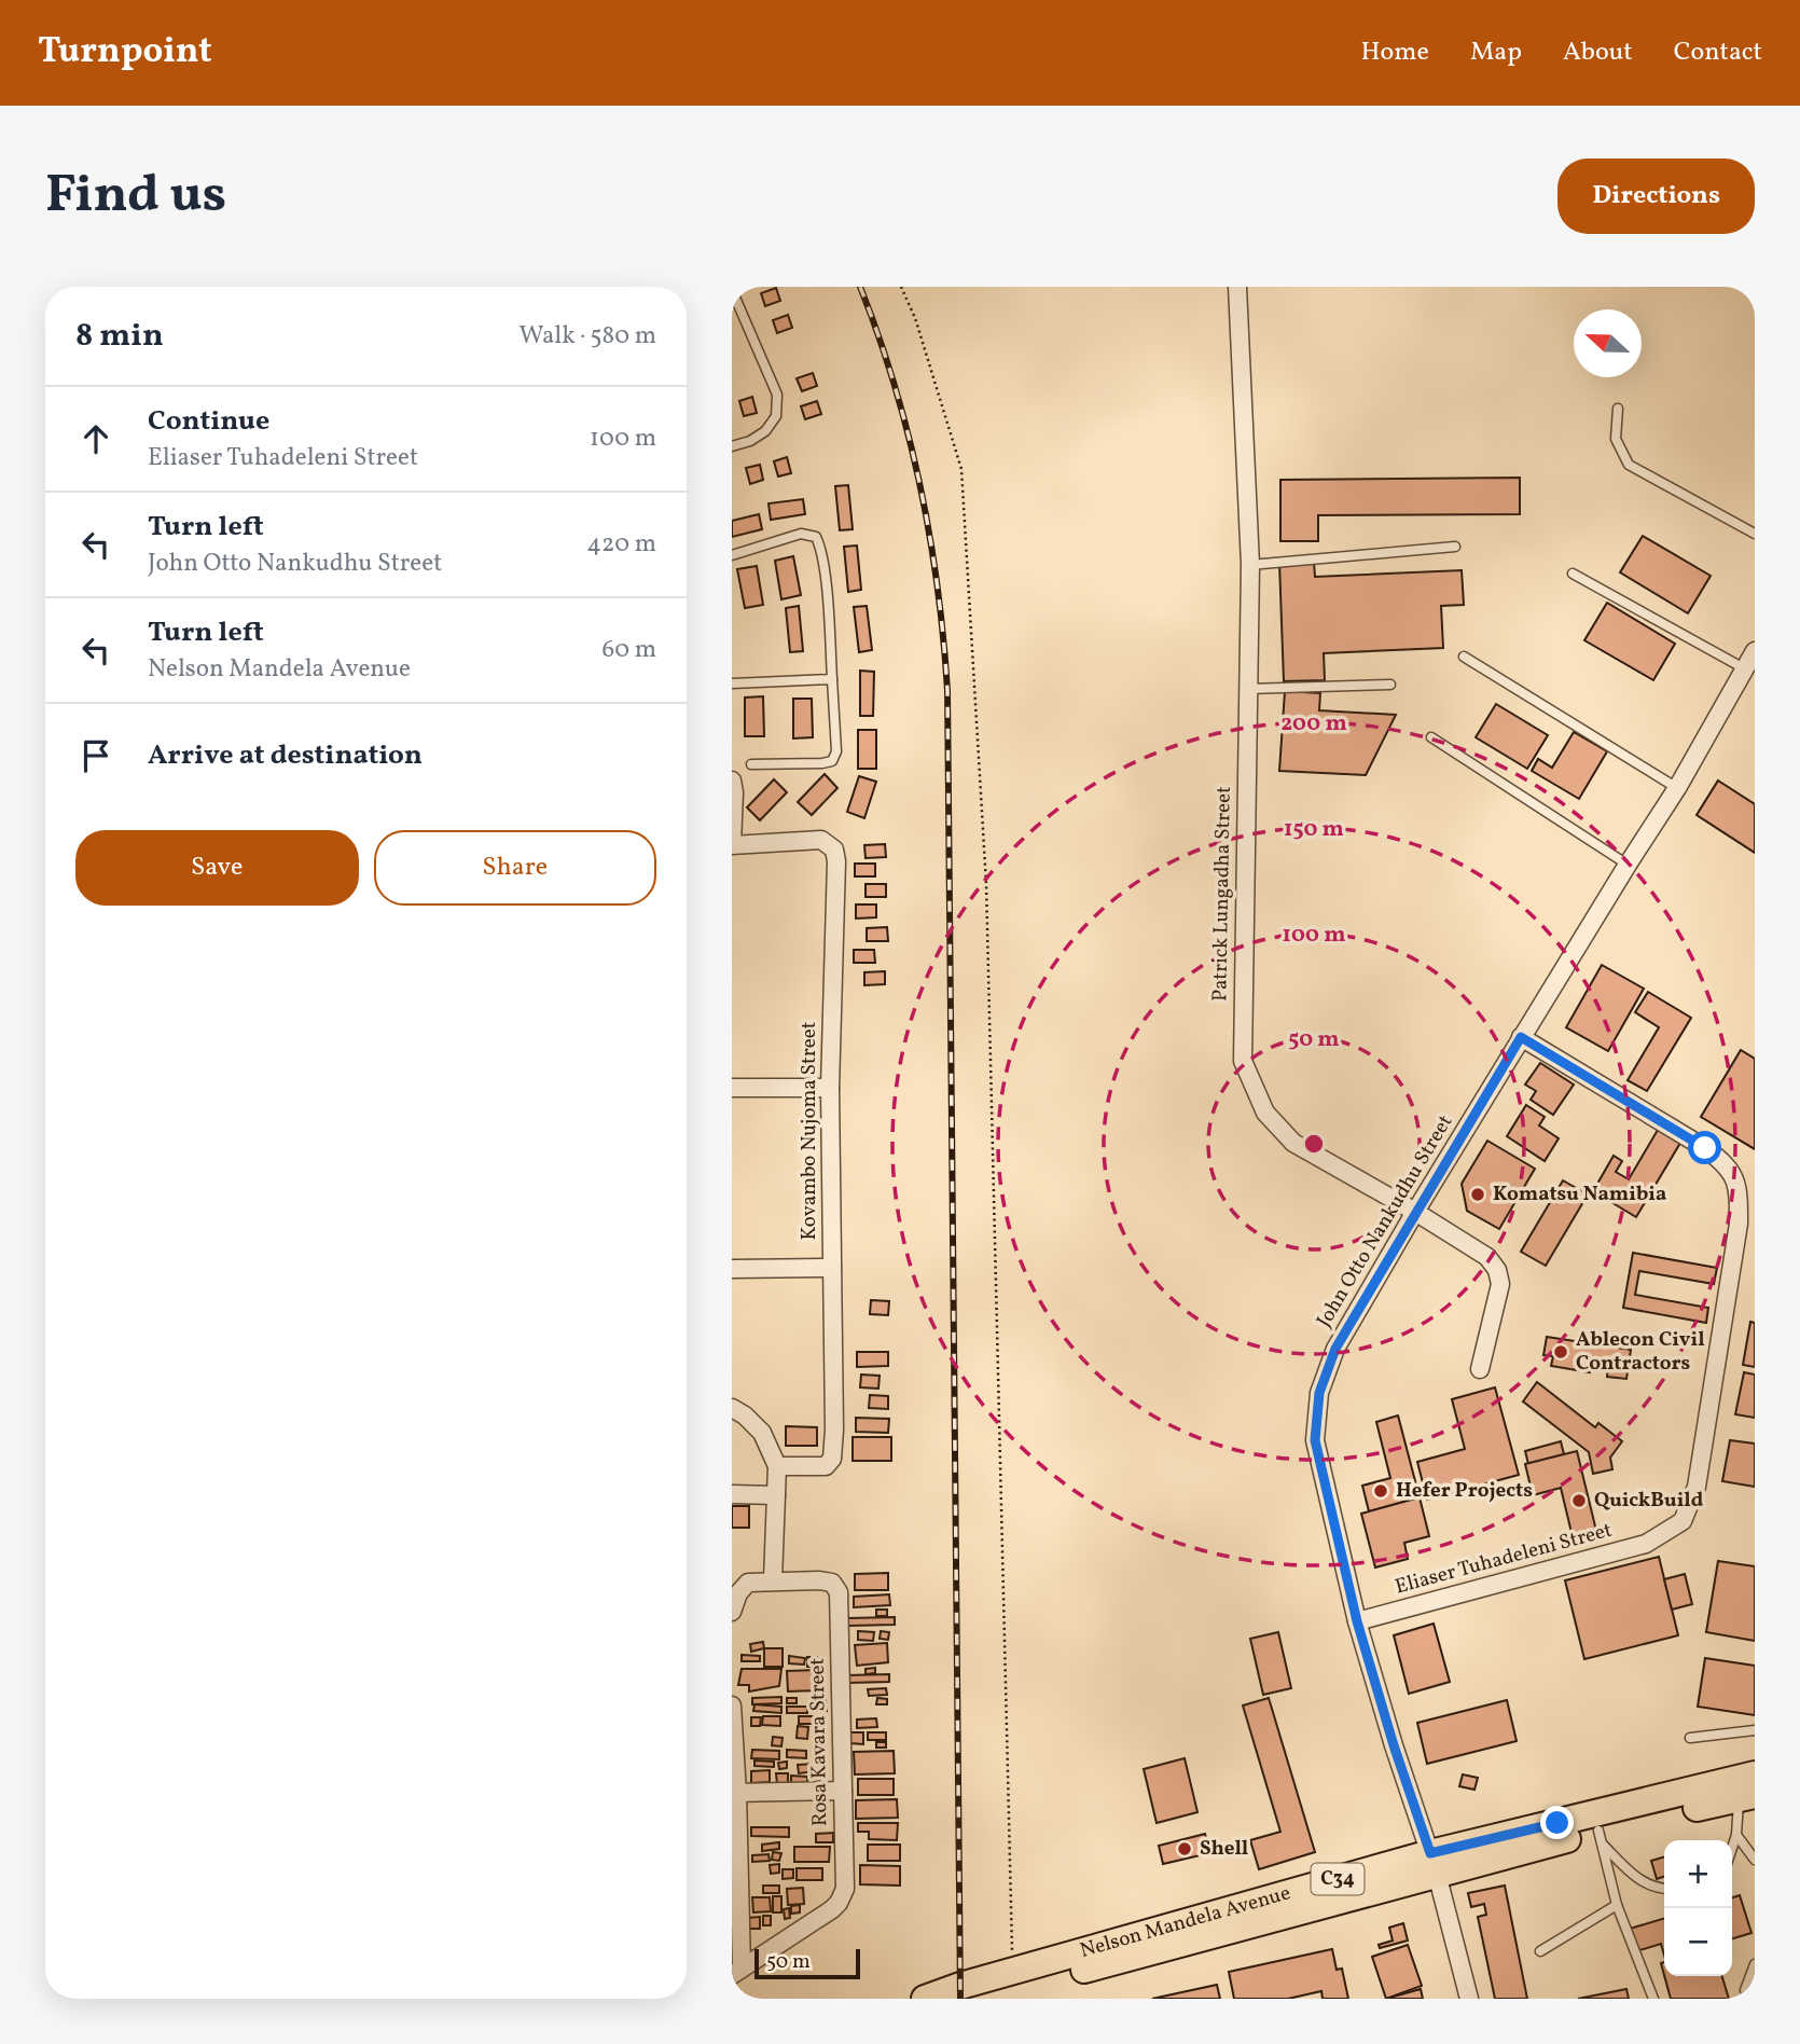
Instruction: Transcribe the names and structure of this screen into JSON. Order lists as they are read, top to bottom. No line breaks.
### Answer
{"streets":{"main road":["C34","Nelson Mandela Avenue"],"street":["Patrick Lungadha Street","Kovambo Nujoma Street","John Otto Nankudhu Street","Eliaser Tuhadeleni Street","Rosa Kavara Street"]},"crossings":[["Patrick Lungadha Street","John Otto Nankudhu Street"],["John Otto Nankudhu Street","Eliaser Tuhadeleni Street"],["John Otto Nankudhu Street","Nelson Mandela Avenue"]],"places":["Komatsu Namibia","Ablecon Civil Contractors","Hefer Projects","QuickBuild","Shell"],"scale_bar":"50 m","north":"left","page":{"header":"Turnpoint","nav":["Home","Map","About","Contact"],"buttons":["Directions",["Save","Share"]],"title":"Find us","heading":["8 min","Walk · 580 m"],"list":[["Continue","Eliaser Tuhadeleni Street","100 m"],["Turn left","John Otto Nankudhu Street","420 m"],["Turn left","Nelson Mandela Avenue","60 m"],"Arrive at destination"],"map_buttons":["+","−"],"scale":"50 m"},"rings":["200 m","150 m","100 m","50 m"]}
